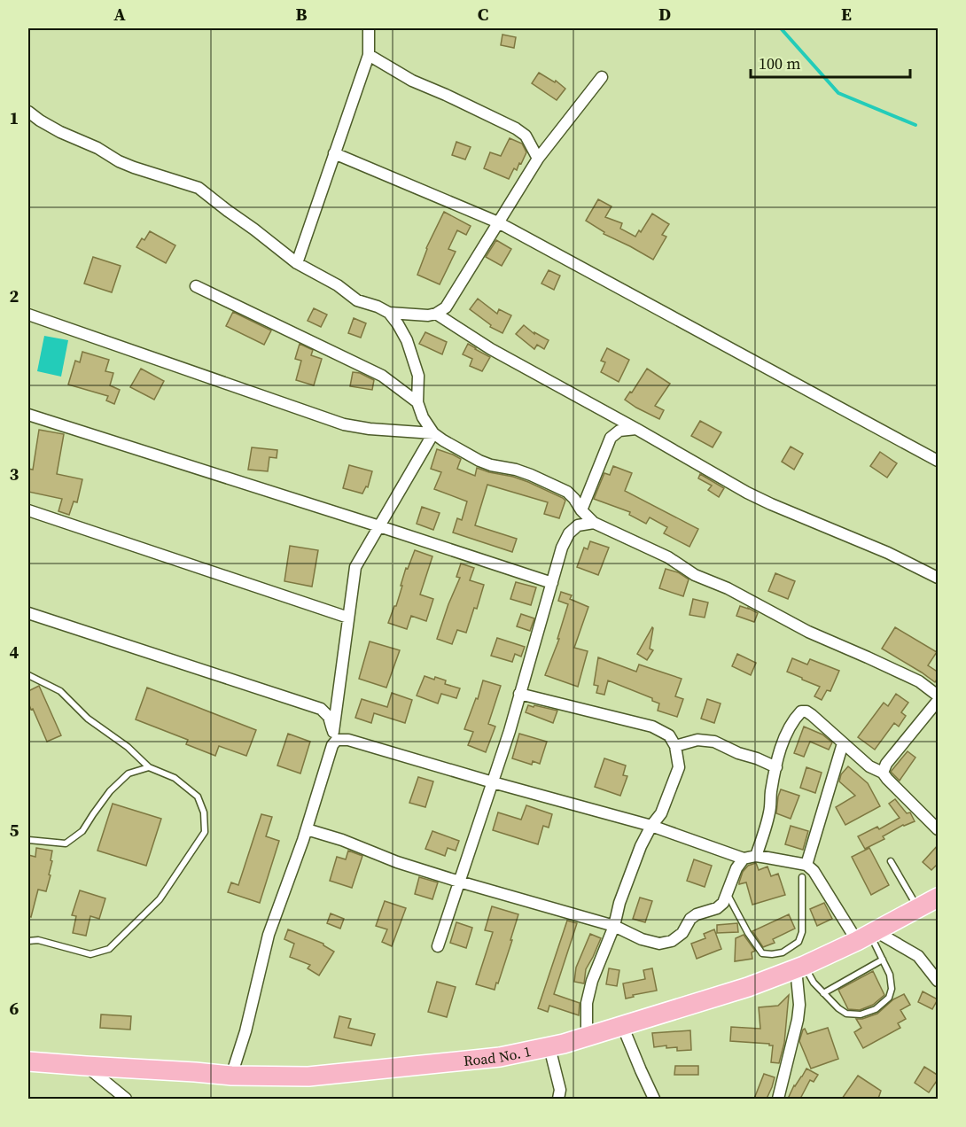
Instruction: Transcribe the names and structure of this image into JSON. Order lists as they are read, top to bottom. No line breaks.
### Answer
{"streets":{"highway":["Road No. 1"]},"scale_bar":"100 m","grid":{"columns":["A","B","C","D","E"],"rows":["1","2","3","4","5","6"]}}
